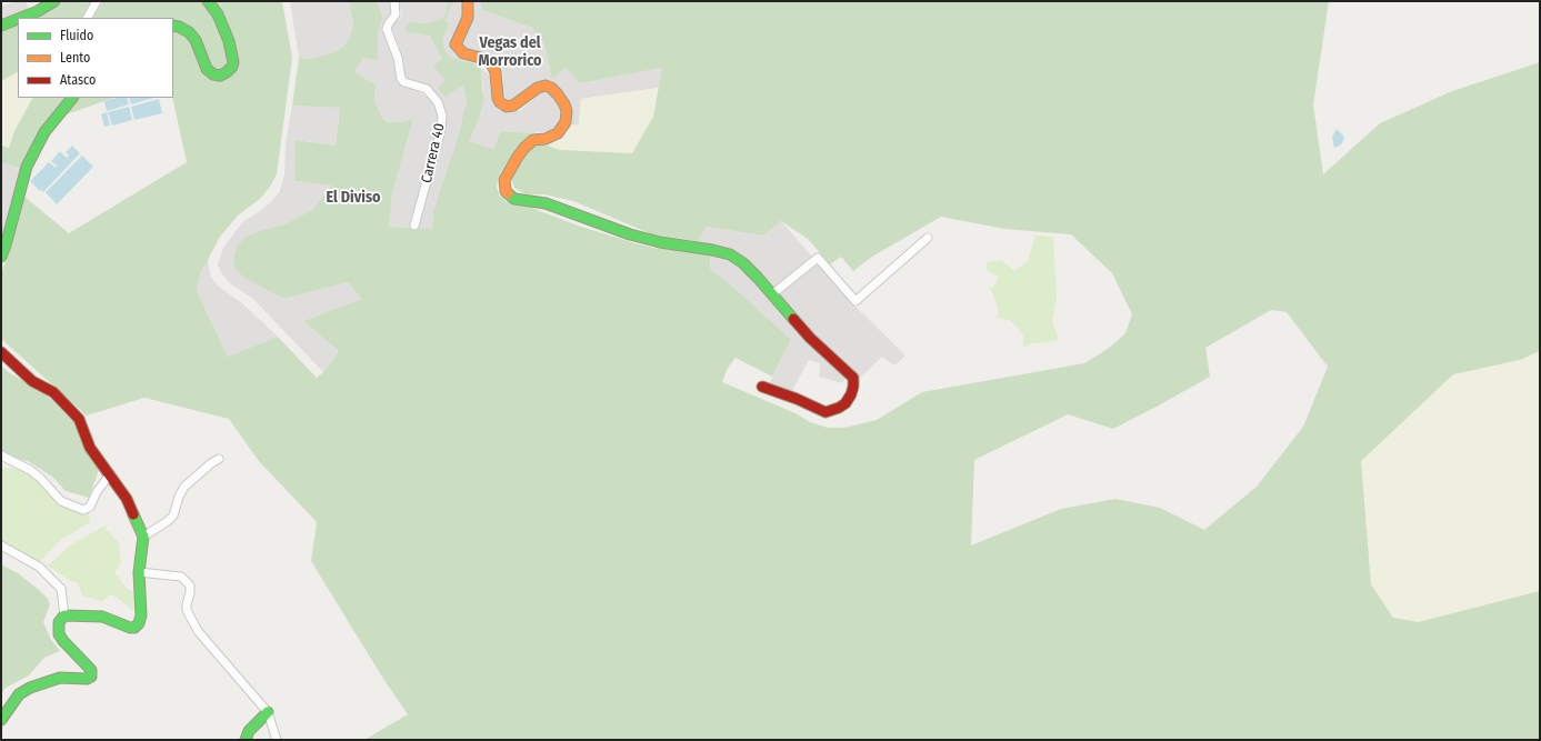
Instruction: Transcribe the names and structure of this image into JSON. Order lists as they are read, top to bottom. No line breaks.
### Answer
{"streets":{"street":["Carrera 40"]},"districts":["Vegas del Morrorico","El Diviso"],"legend":["Fluido","Lento","Atasco"]}
